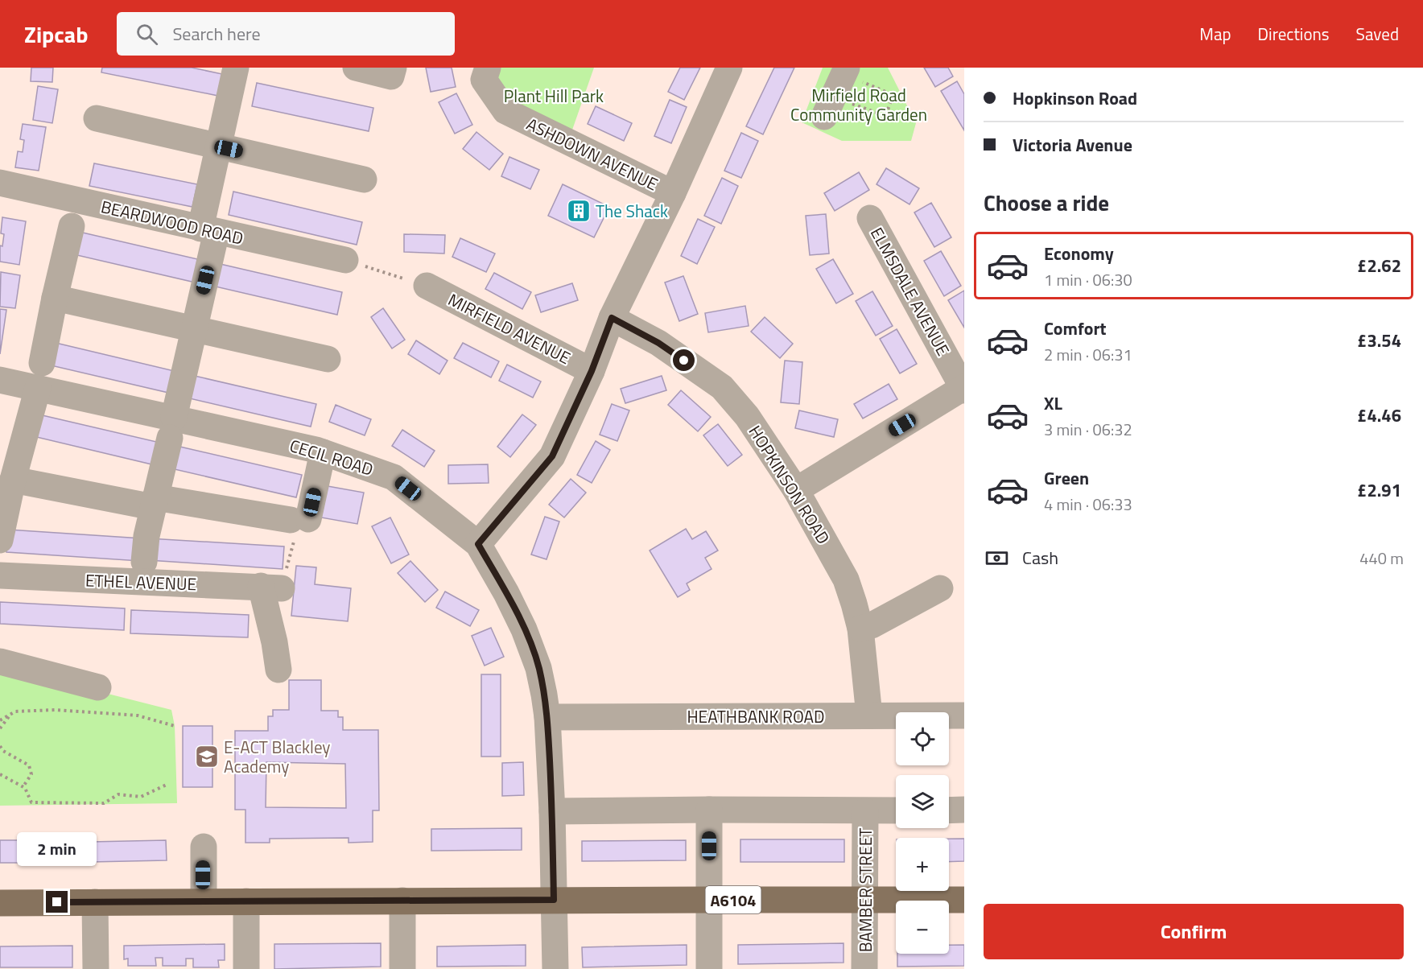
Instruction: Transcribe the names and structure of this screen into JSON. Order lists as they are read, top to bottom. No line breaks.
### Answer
{"streets":{"main road":["A6104"],"street":["ASHDOWN AVENUE","BEARDWOOD ROAD","ELMSDALE AVENUE","MIRFIELD AVENUE","CECIL ROAD","HOPKINSON ROAD","ETHEL AVENUE","HEATHBANK ROAD","BAMBER STREET"]},"crossings":[["CECIL ROAD","HEATHBANK ROAD"],["CECIL ROAD","A6104"],["HOPKINSON ROAD","HEATHBANK ROAD"],["BAMBER STREET","A6104"]],"parks":["Mirfield Road Community Garden","Plant Hill Park"],"places":{"building":["The Shack"],"school or university":["E-ACT Blackley Academy"]},"page":{"header":"Zipcab","search":"Search here","nav":["Map","Directions","Saved"],"banner":["Hopkinson Road","Victoria Avenue"],"heading":"Choose a ride","list":[{"name":"Economy","note":"1 min · 06:30","value":"£2.62"},{"name":"Comfort","note":"2 min · 06:31","value":"£3.54"},{"name":"XL","note":"3 min · 06:32","value":"£4.46"},{"name":"Green","note":"4 min · 06:33","value":"£2.91"}],"pay":["Cash","440 m"],"map_buttons":["+","−"],"bubble":"2 min","buttons":"Confirm"}}
